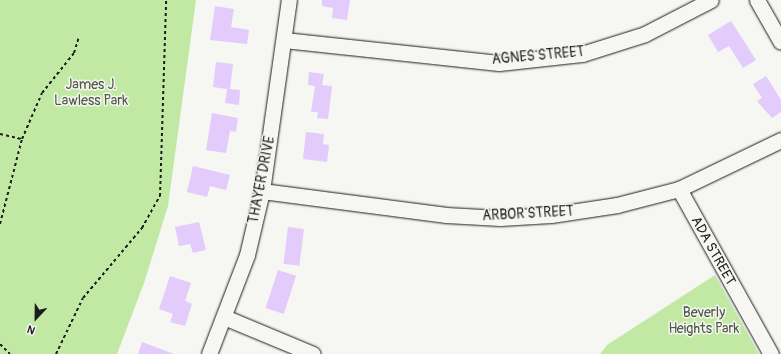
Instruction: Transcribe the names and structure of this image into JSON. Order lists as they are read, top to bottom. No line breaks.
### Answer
{"streets":{"street":["AGNES STREET","THAYER DRIVE","ARBOR STREET","ADA STREET"]},"crossings":[["AGNES STREET","THAYER DRIVE"],["THAYER DRIVE","ARBOR STREET"],["ARBOR STREET","ADA STREET"]],"parks":["James J. Lawless Park","Beverly Heights Park"],"north":"bottom"}
